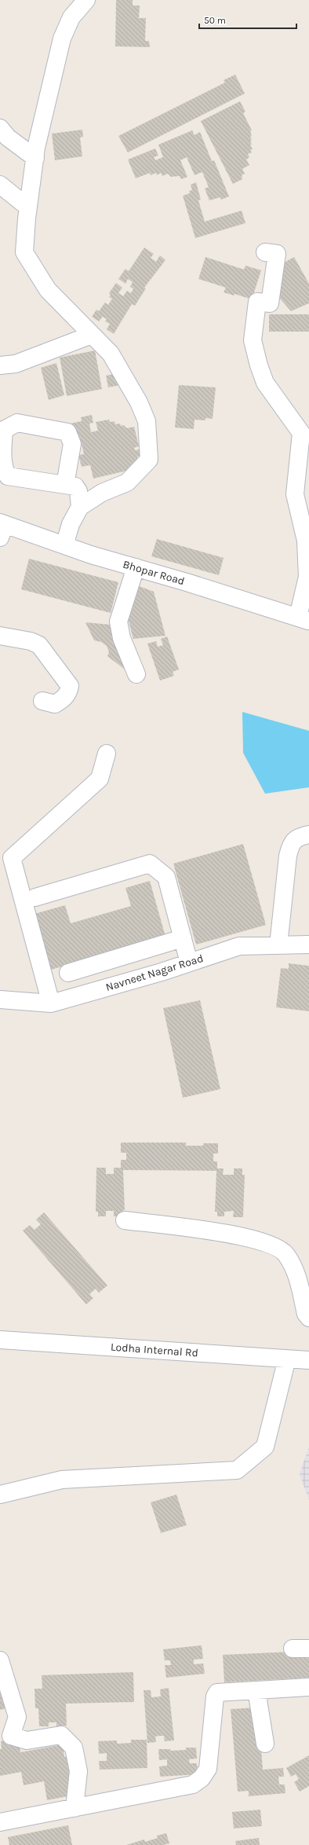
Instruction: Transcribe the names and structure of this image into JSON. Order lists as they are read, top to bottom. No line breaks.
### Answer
{"streets":{"street":["Bhopar Road","Navneet Nagar Road","Lodha Internal Rd"]},"scale_bar":"50 m"}
